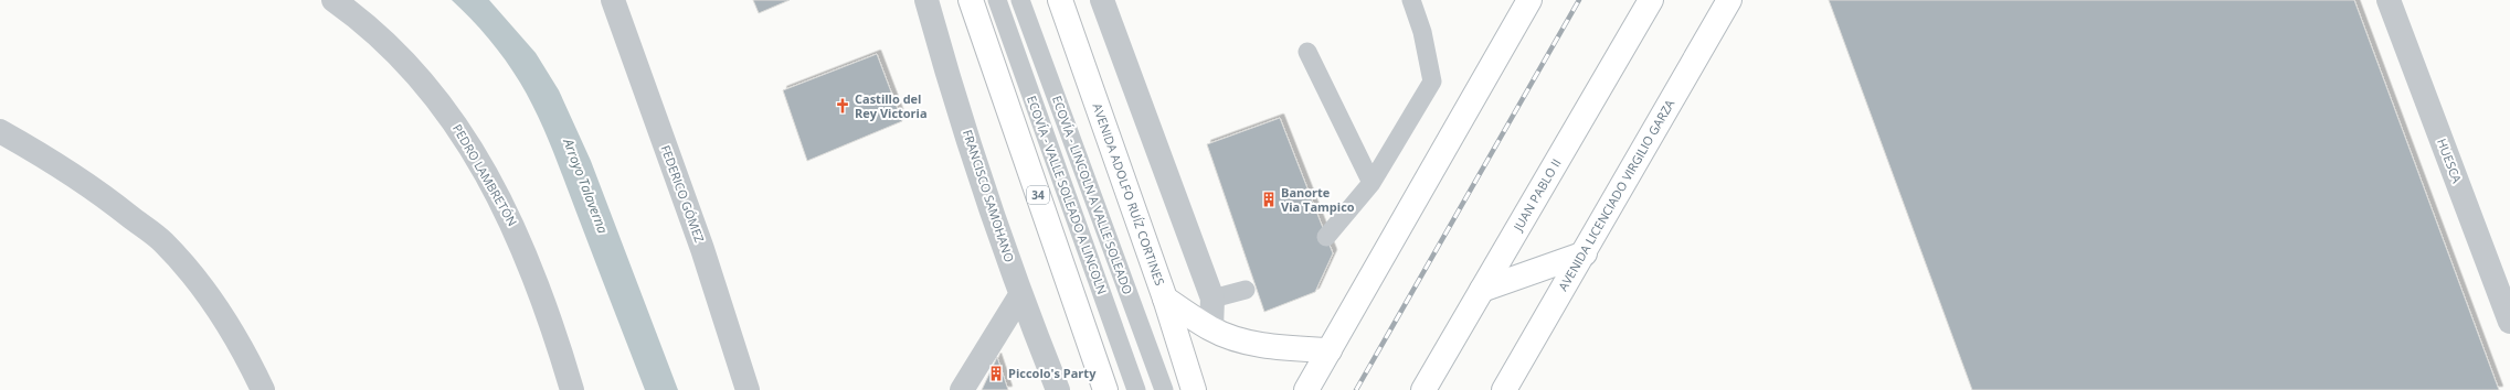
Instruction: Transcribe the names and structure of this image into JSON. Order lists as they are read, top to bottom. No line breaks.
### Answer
{"streets":{"main road":["34","AVENIDA ADOLFO RUÍZ CORTINES","JUAN PABLO II","AVENIDA LICENCIADO VIRGILIO GARZA"],"street":["HUESCA","PEDRO LAMBRETÓN","FEDERICO GÓMEZ","FRANCISCO SAMOHANO"],"lane":["ECOVÍA - VALLE SOLEADO A LINCOLN","ECOVÍA - LINCOLN A VALLE SOLEADO"]},"water":["Arroyo Talaverna"],"places":{"church":["Castillo del Rey Victoria"],"building":["Banorte Via Tampico","Piccolo's Party"]}}
